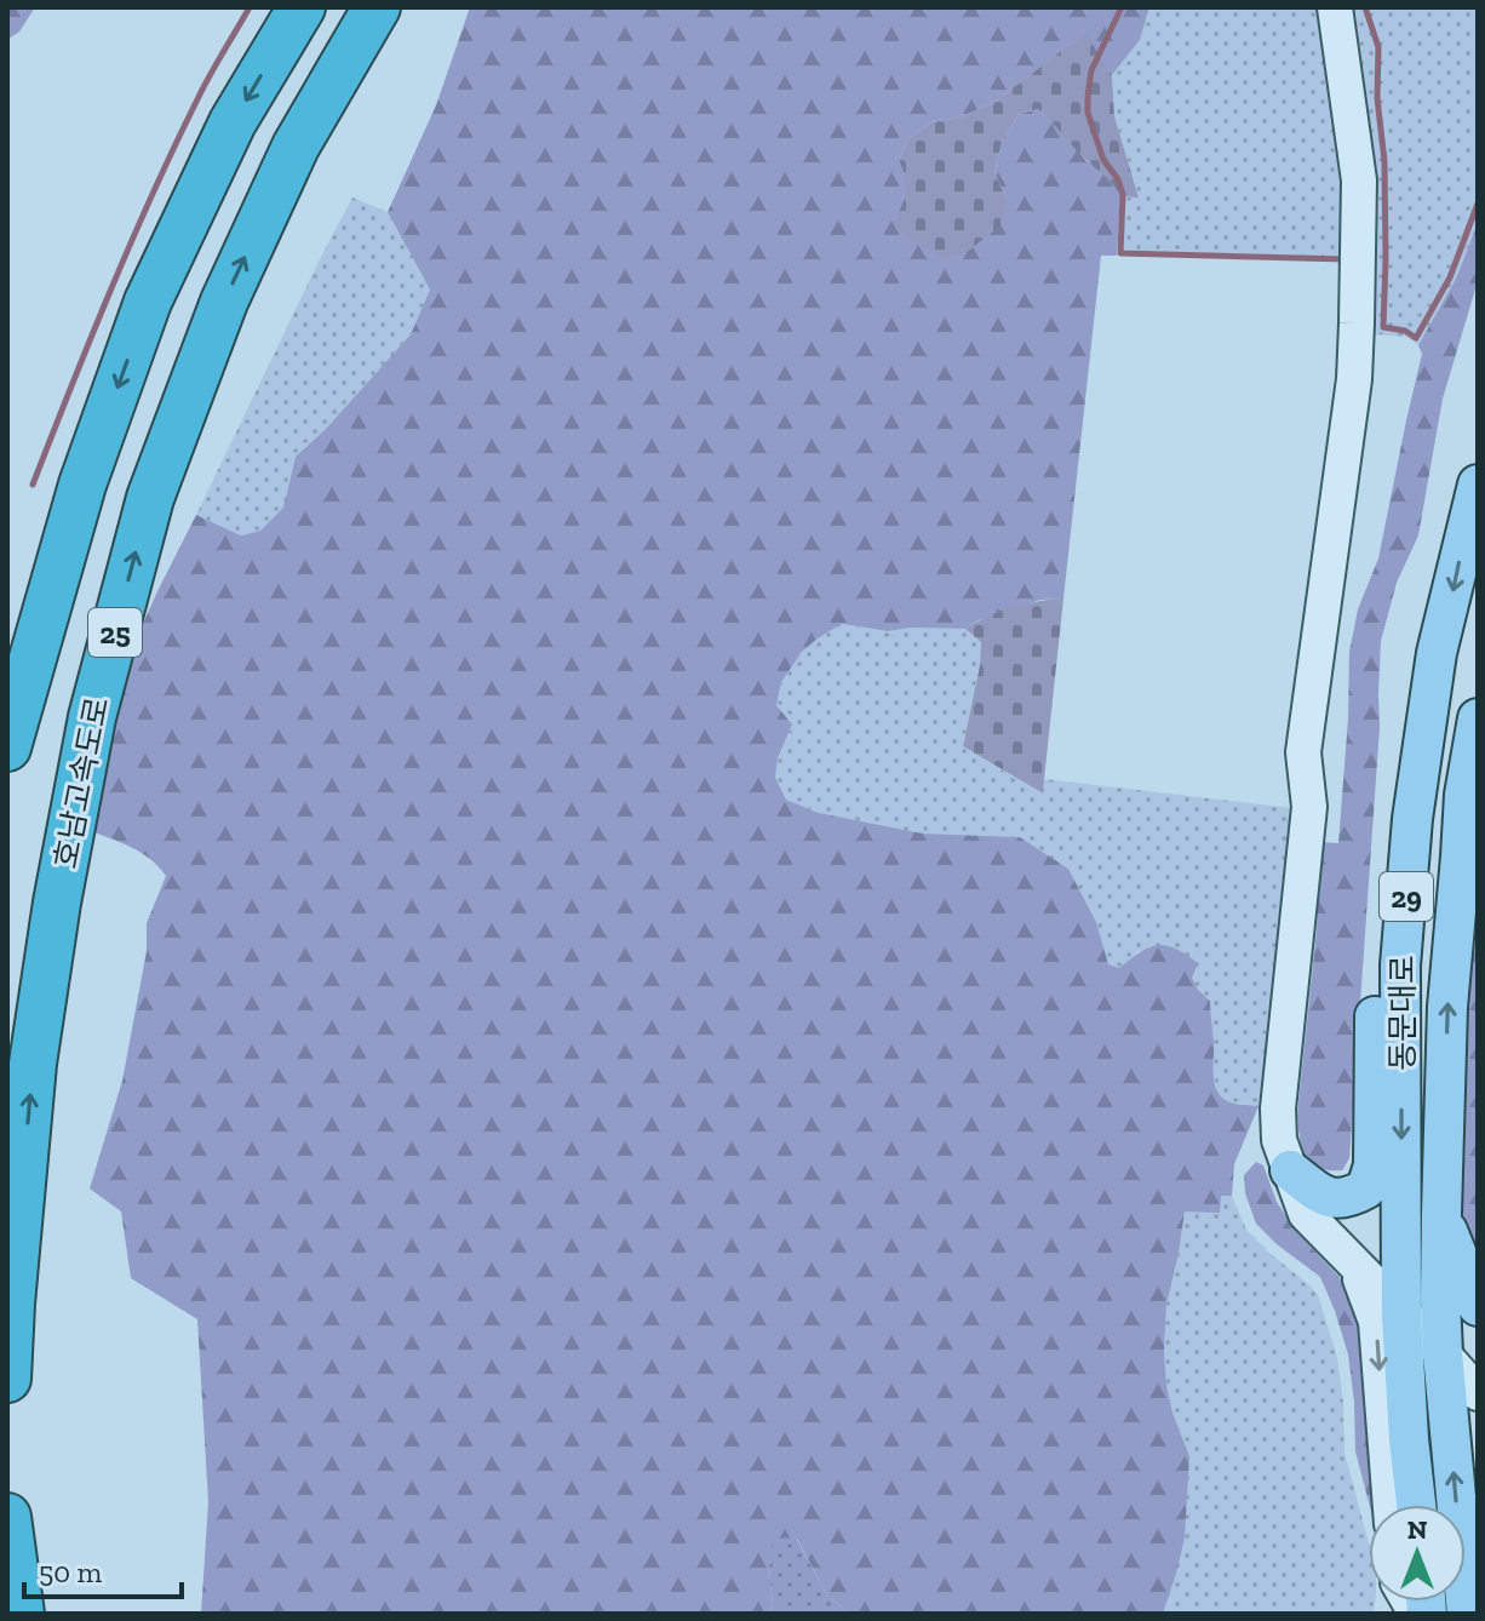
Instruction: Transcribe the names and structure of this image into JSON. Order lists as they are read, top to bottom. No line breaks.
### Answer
{"streets":{"highway":["25","호남고속도로"],"main road":["29","동문대로"]},"scale_bar":"50 m","north":"top"}
